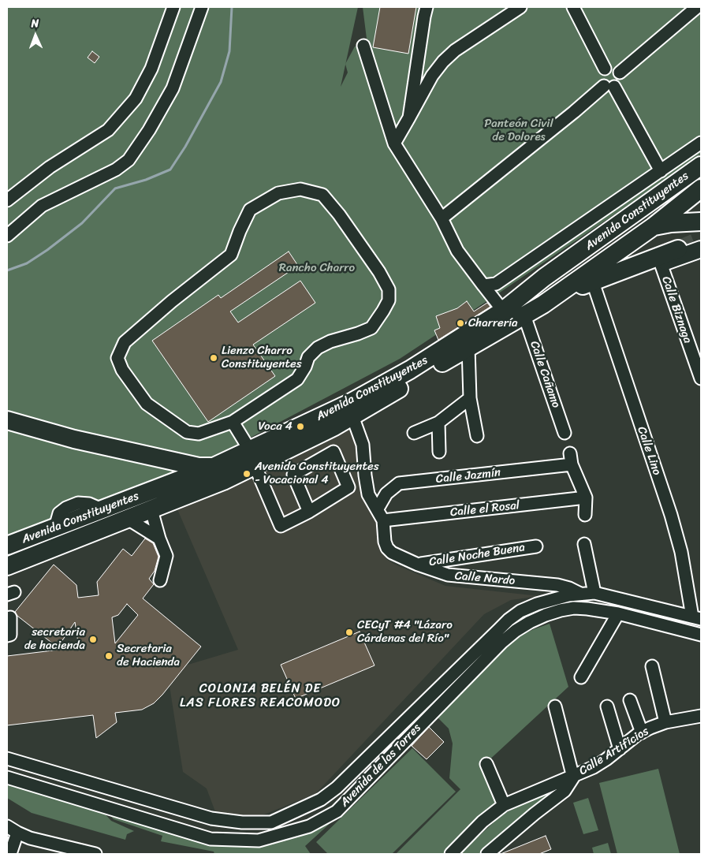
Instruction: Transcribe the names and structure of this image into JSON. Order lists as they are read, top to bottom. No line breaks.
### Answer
{"streets":{"highway":["Avenida Constituyentes"],"street":["Calle Biznaga","Calle Cañamo","Calle Lino","Calle Jazmín","Calle el Rosal","Calle Noche Buena","Calle Nardo","Calle Artificios","Avenida de las Torres"]},"crossings":[["Avenida Constituyentes","Calle Cañamo"],["Calle Lino","Avenida de las Torres"],["Calle Jazmín","Calle el Rosal"],["Calle el Rosal","Calle Nardo"],["Calle Noche Buena","Calle Nardo"],["Calle Nardo","Avenida de las Torres"]],"districts":["COLONIA BELÉN DE LAS FLORES REACOMODO"],"parks":["Panteón Civil de Dolores","Rancho Charro"],"places":["Charrería","Lienzo Charro Constituyentes","Voca 4","Avenida Constituyentes - Vocacional 4","CECyT #4 \"Lázaro Cárdenas del Río\"","secretaria de hacienda","Secretaria de Hacienda"],"north":"top"}
